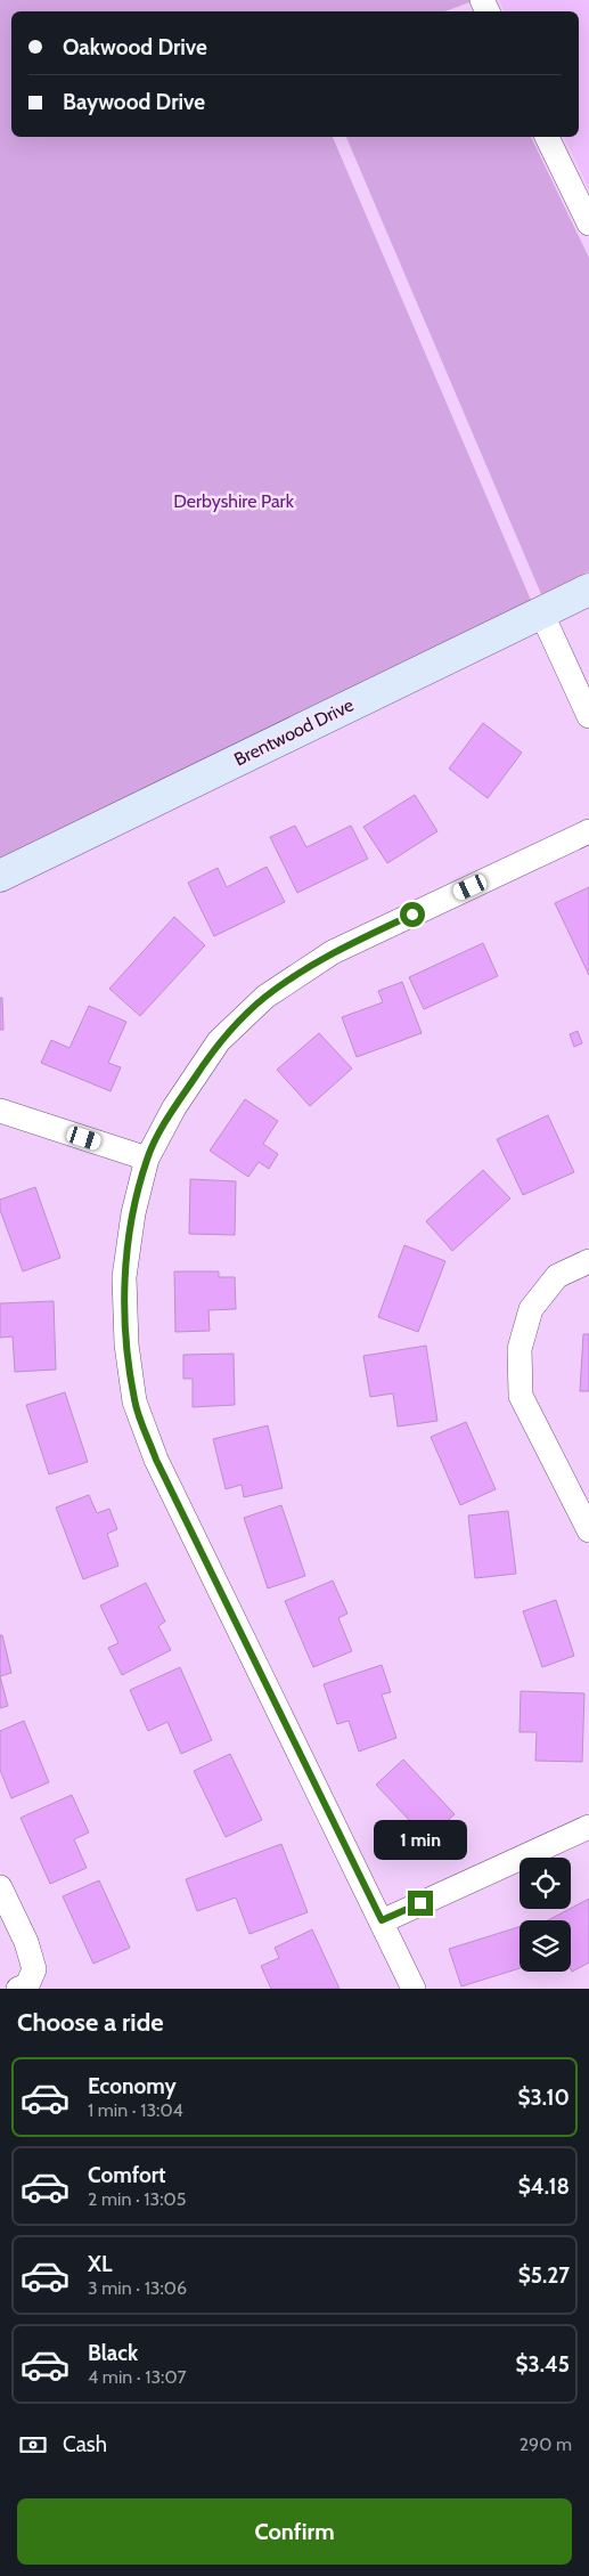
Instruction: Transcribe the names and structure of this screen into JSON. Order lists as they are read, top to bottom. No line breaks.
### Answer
{"streets":{"street":["Brentwood Drive"]},"parks":["Derbyshire Park"],"page":{"banner":["Oakwood Drive","Baywood Drive"],"bubble":"1 min","heading":"Choose a ride","list":[{"name":"Economy","note":"1 min · 13:04","value":"$3.10"},{"name":"Comfort","note":"2 min · 13:05","value":"$4.18"},{"name":"XL","note":"3 min · 13:06","value":"$5.27"},{"name":"Black","note":"4 min · 13:07","value":"$3.45"}],"pay":["Cash","290 m"],"buttons":"Confirm"}}
